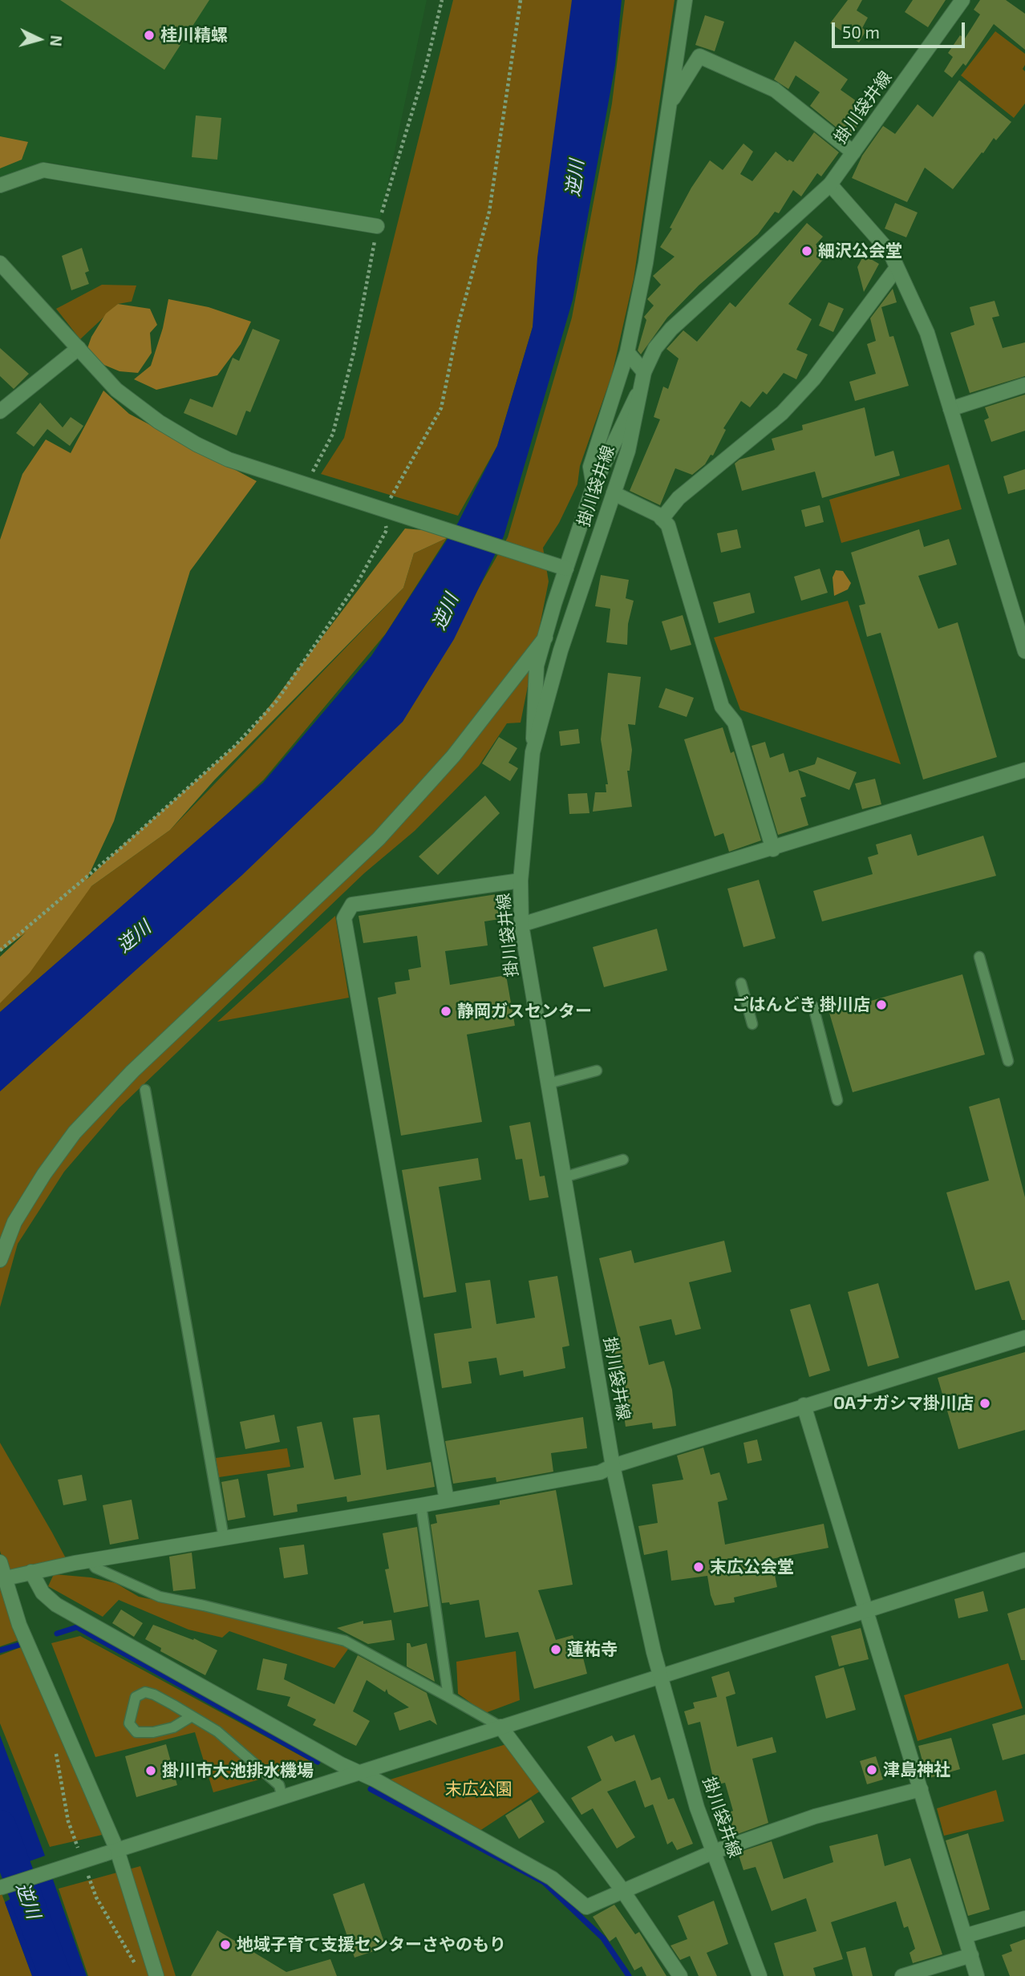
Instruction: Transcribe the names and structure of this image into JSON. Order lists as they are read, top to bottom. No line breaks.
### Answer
{"streets":{"street":["掛川袋井線"]},"water":["逆川"],"parks":["末広公園"],"places":["桂川精螺","細沢公会堂","ごはんどき 掛川店","静岡ガスセンター","OAナガシマ掛川店","末広公会堂","蓮祐寺","津島神社","掛川市大池排水機場","地域子育て支援センターさやのもり"],"scale_bar":"50 m","north":"right"}
